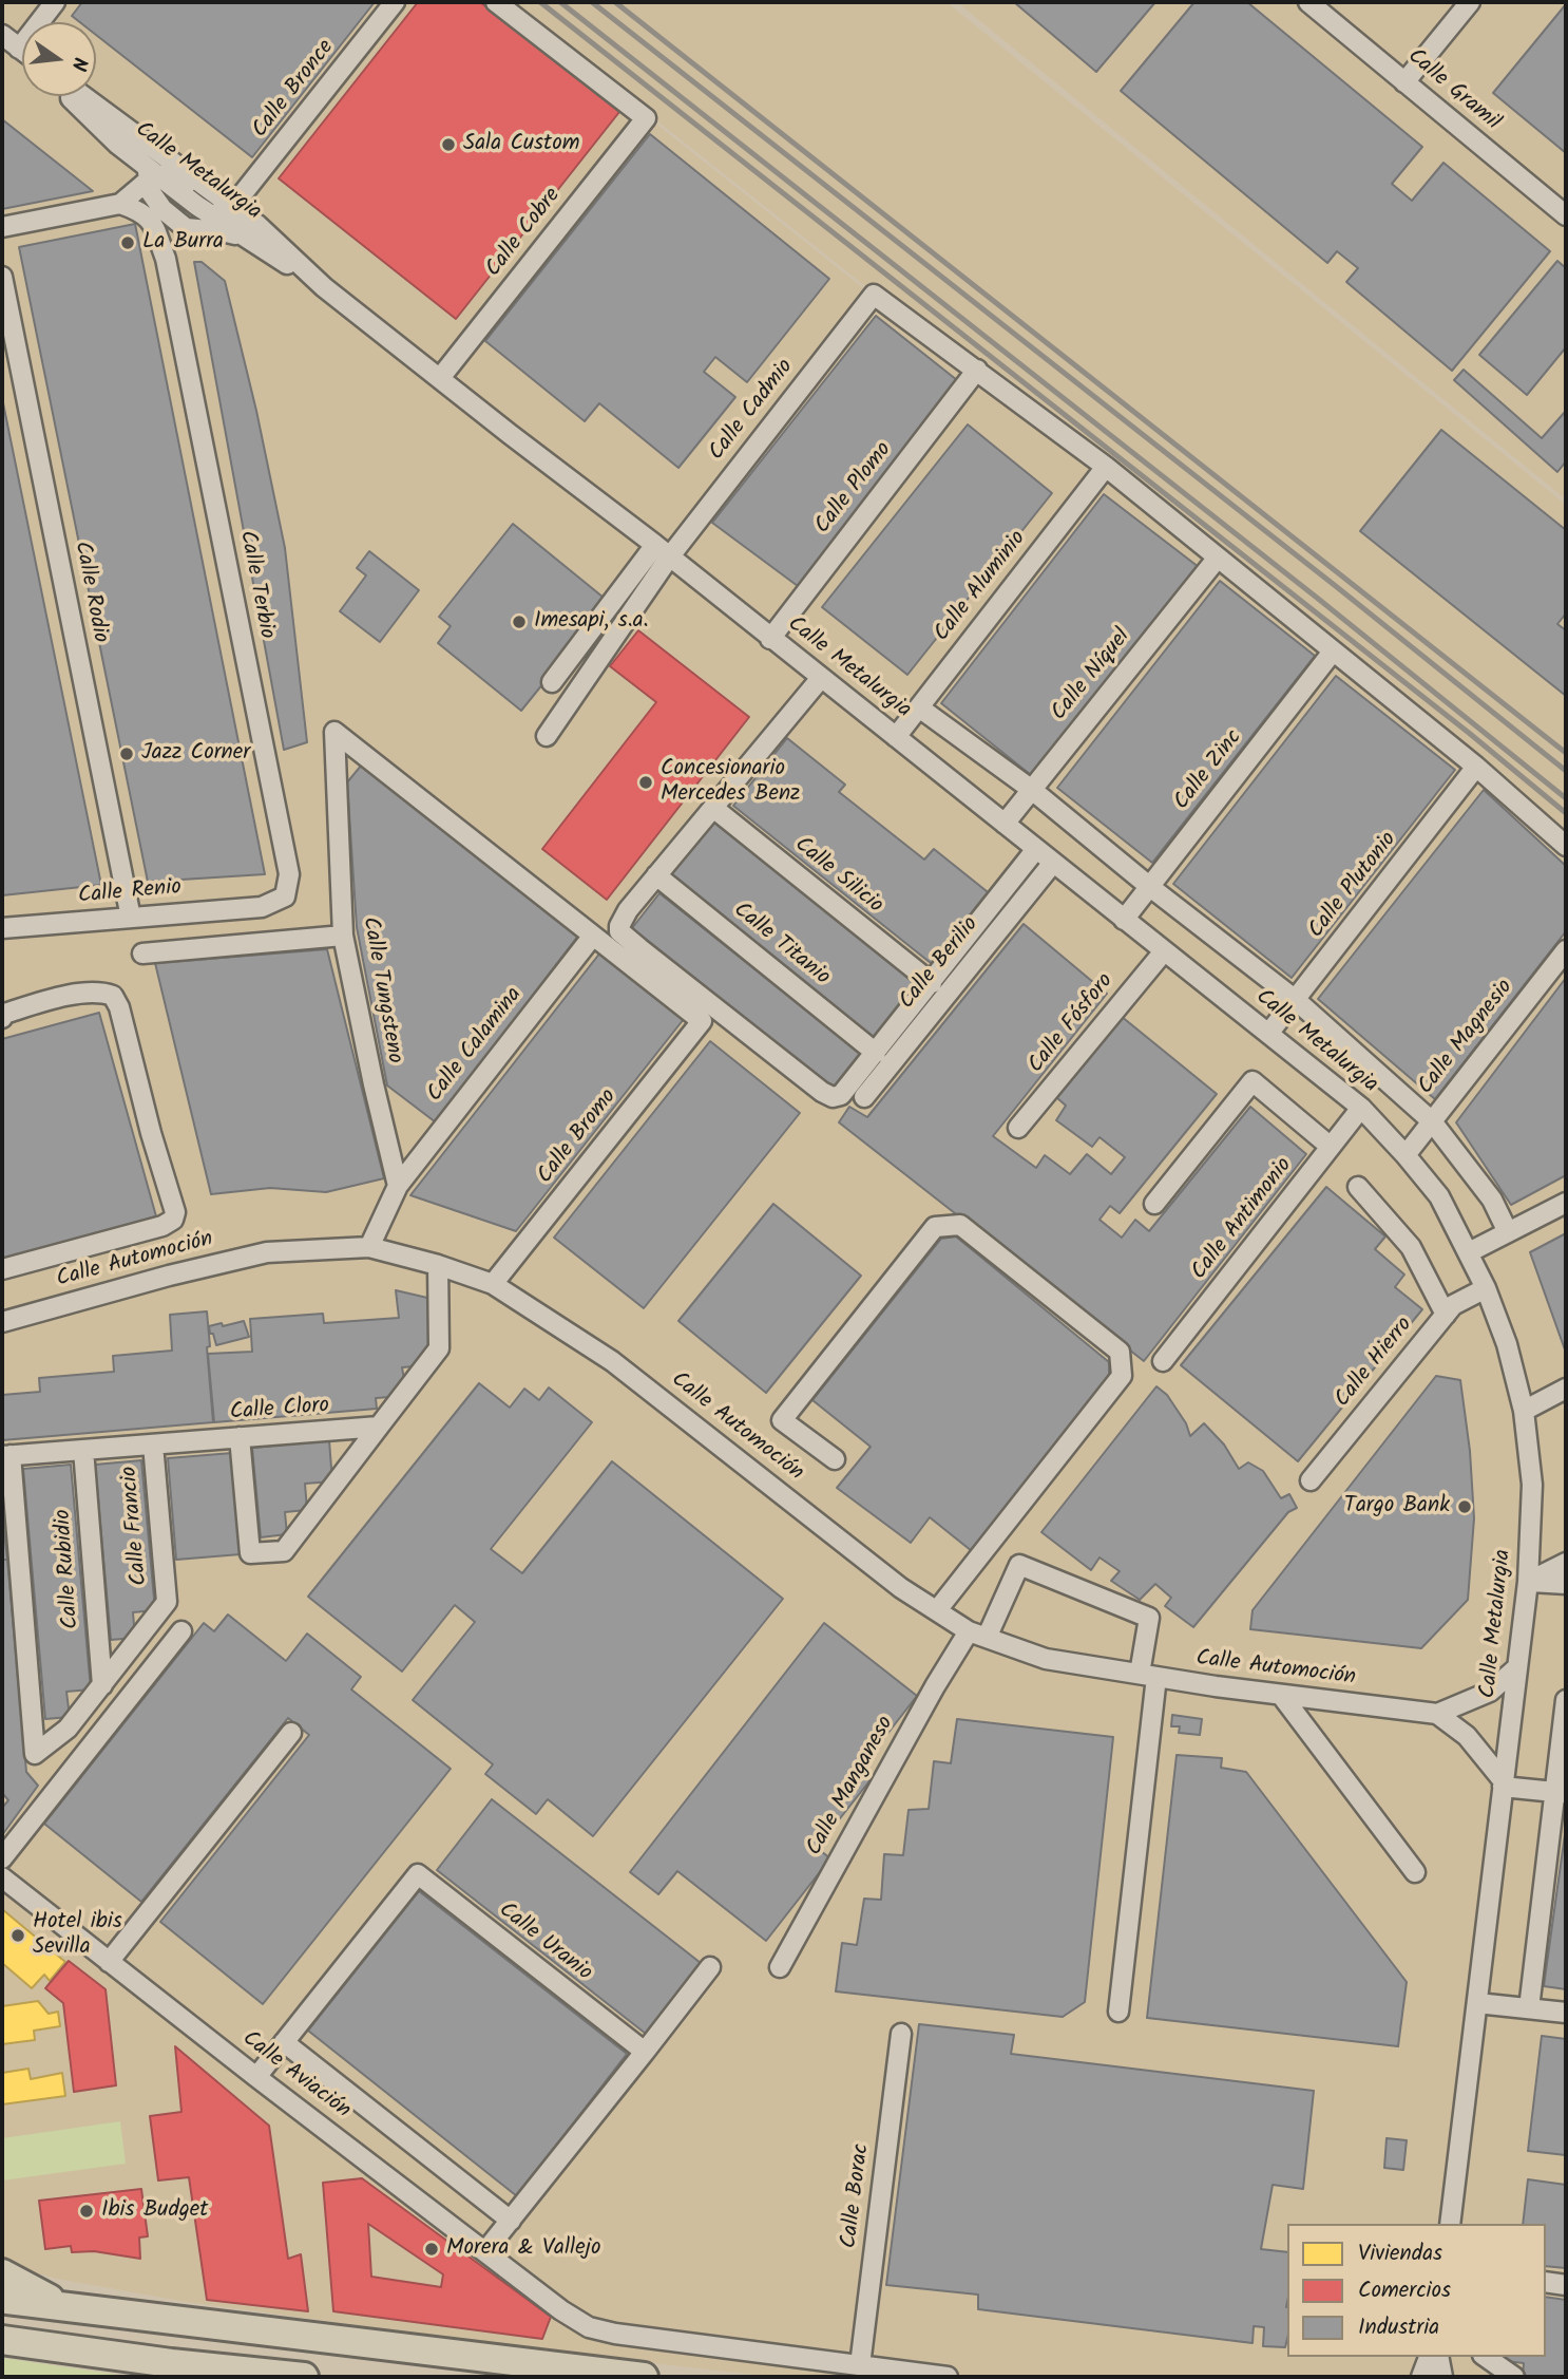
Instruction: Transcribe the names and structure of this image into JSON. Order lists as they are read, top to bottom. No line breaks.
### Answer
{"streets":{"street":["Calle Bronce","Calle Gramil","Calle Metalurgia","Calle Cobre","Calle Cadmio","Calle Plomo","Calle Terbio","Calle Aluminio","Calle Rodio","Calle Níquel","Calle Zinc","Calle Silicio","Calle Plutonio","Calle Renio","Calle Titanio","Calle Berilio","Calle Tungsteno","Calle Fósforo","Calle Magnesio","Calle Calamina","Calle Bromo","Calle Antimonio","Calle Automoción","Calle Hierro","Calle Cloro","Calle Francio","Calle Rubidio","Calle Manganeso","Calle Uranio","Calle Aviación","Calle Borac"]},"crossings":[["Calle Bronce","Calle Metalurgia"],["Calle Metalurgia","Calle Cobre"],["Calle Metalurgia","Calle Cadmio"],["Calle Metalurgia","Calle Plomo"],["Calle Metalurgia","Calle Aluminio"],["Calle Metalurgia","Calle Níquel"],["Calle Metalurgia","Calle Zinc"],["Calle Metalurgia","Calle Plutonio"],["Calle Metalurgia","Calle Berilio"],["Calle Metalurgia","Calle Fósforo"],["Calle Metalurgia","Calle Magnesio"],["Calle Metalurgia","Calle Antimonio"],["Calle Metalurgia","Calle Hierro"],["Calle Cadmio","Calle Plomo"],["Calle Terbio","Calle Renio"],["Calle Rodio","Calle Renio"],["Calle Tungsteno","Calle Calamina"],["Calle Tungsteno","Calle Bromo"],["Calle Calamina","Calle Bromo"],["Calle Bromo","Calle Automoción"],["Calle Automoción","Calle Manganeso"],["Calle Cloro","Calle Francio"],["Calle Cloro","Calle Rubidio"],["Calle Francio","Calle Rubidio"],["Calle Uranio","Calle Aviación"],["Calle Aviación","Calle Borac"]],"places":["Sala Custom","La Burra","Imesapi, s.a.","Jazz Corner","Concesionario Mercedes Benz","Targo Bank","Hotel ibis Sevilla","Ibis Budget","Morera & Vallejo"],"legend":["Viviendas","Comercios","Industria"],"north":"right"}
